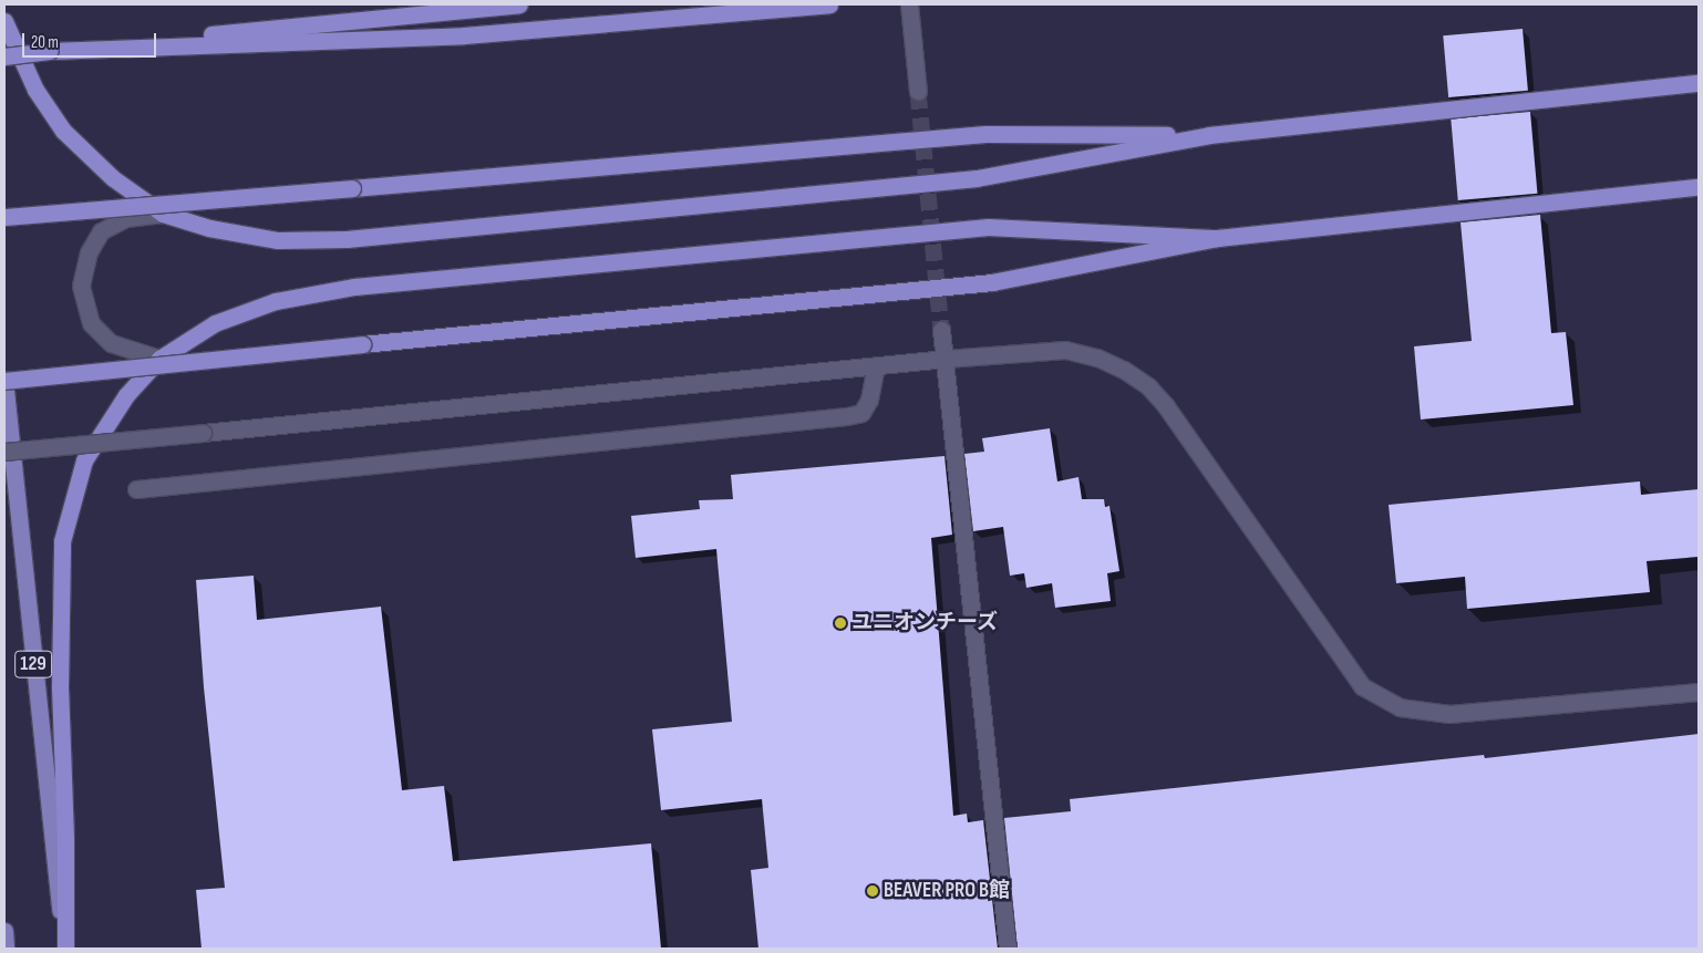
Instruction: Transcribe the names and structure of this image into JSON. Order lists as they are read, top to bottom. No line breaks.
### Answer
{"streets":{"highway":["129"]},"places":["ユニオンチーズ","BEAVER PRO B館"],"scale_bar":"20 m"}
